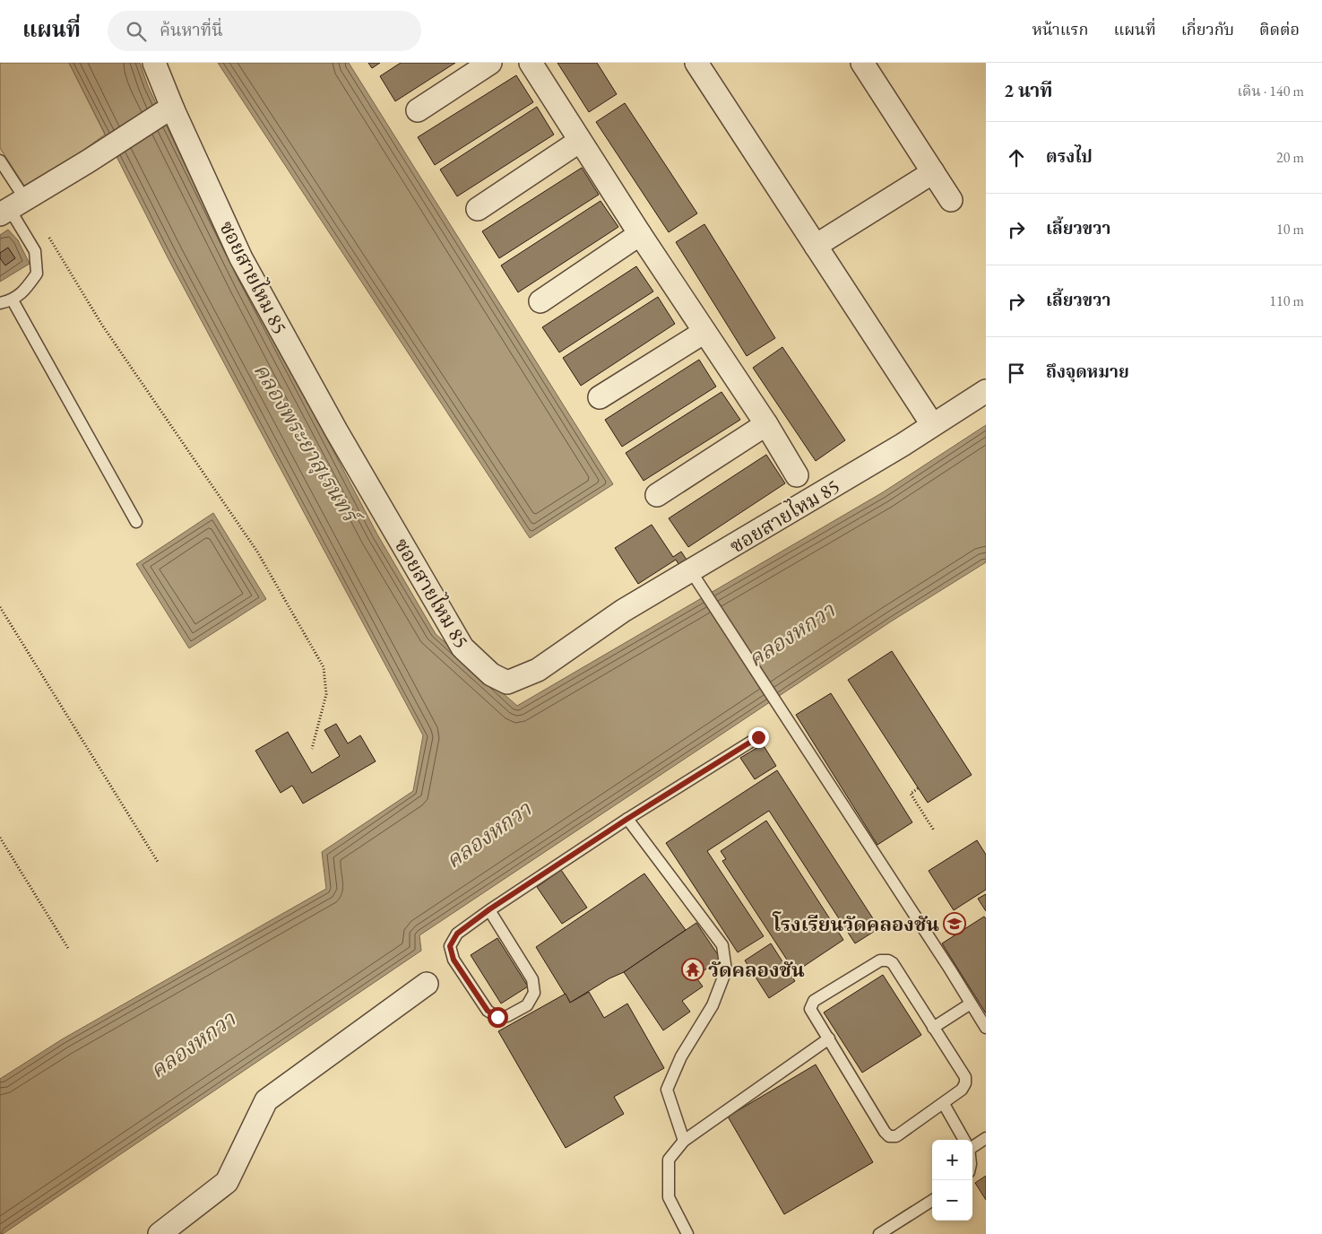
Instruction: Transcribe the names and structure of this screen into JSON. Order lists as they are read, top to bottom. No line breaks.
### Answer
{"streets":{"street":["ซอยสายไหม 85"]},"water":["คลองพระยาสุเรนทร์","คลองหกวา"],"places":{"school or university":["โรงเรียนวัดคลองชัน"],"temple":["วัดคลองชัน"]},"page":{"header":"แผนที่","search":"ค้นหาที่นี่","nav":["หน้าแรก","แผนที่","เกี่ยวกับ","ติดต่อ"],"heading":["2 นาที","เดิน · 140 m"],"list":[["ตรงไป","20 m"],["เลี้ยวขวา","10 m"],["เลี้ยวขวา","110 m"],"ถึงจุดหมาย"],"map_buttons":["+","−"]}}
